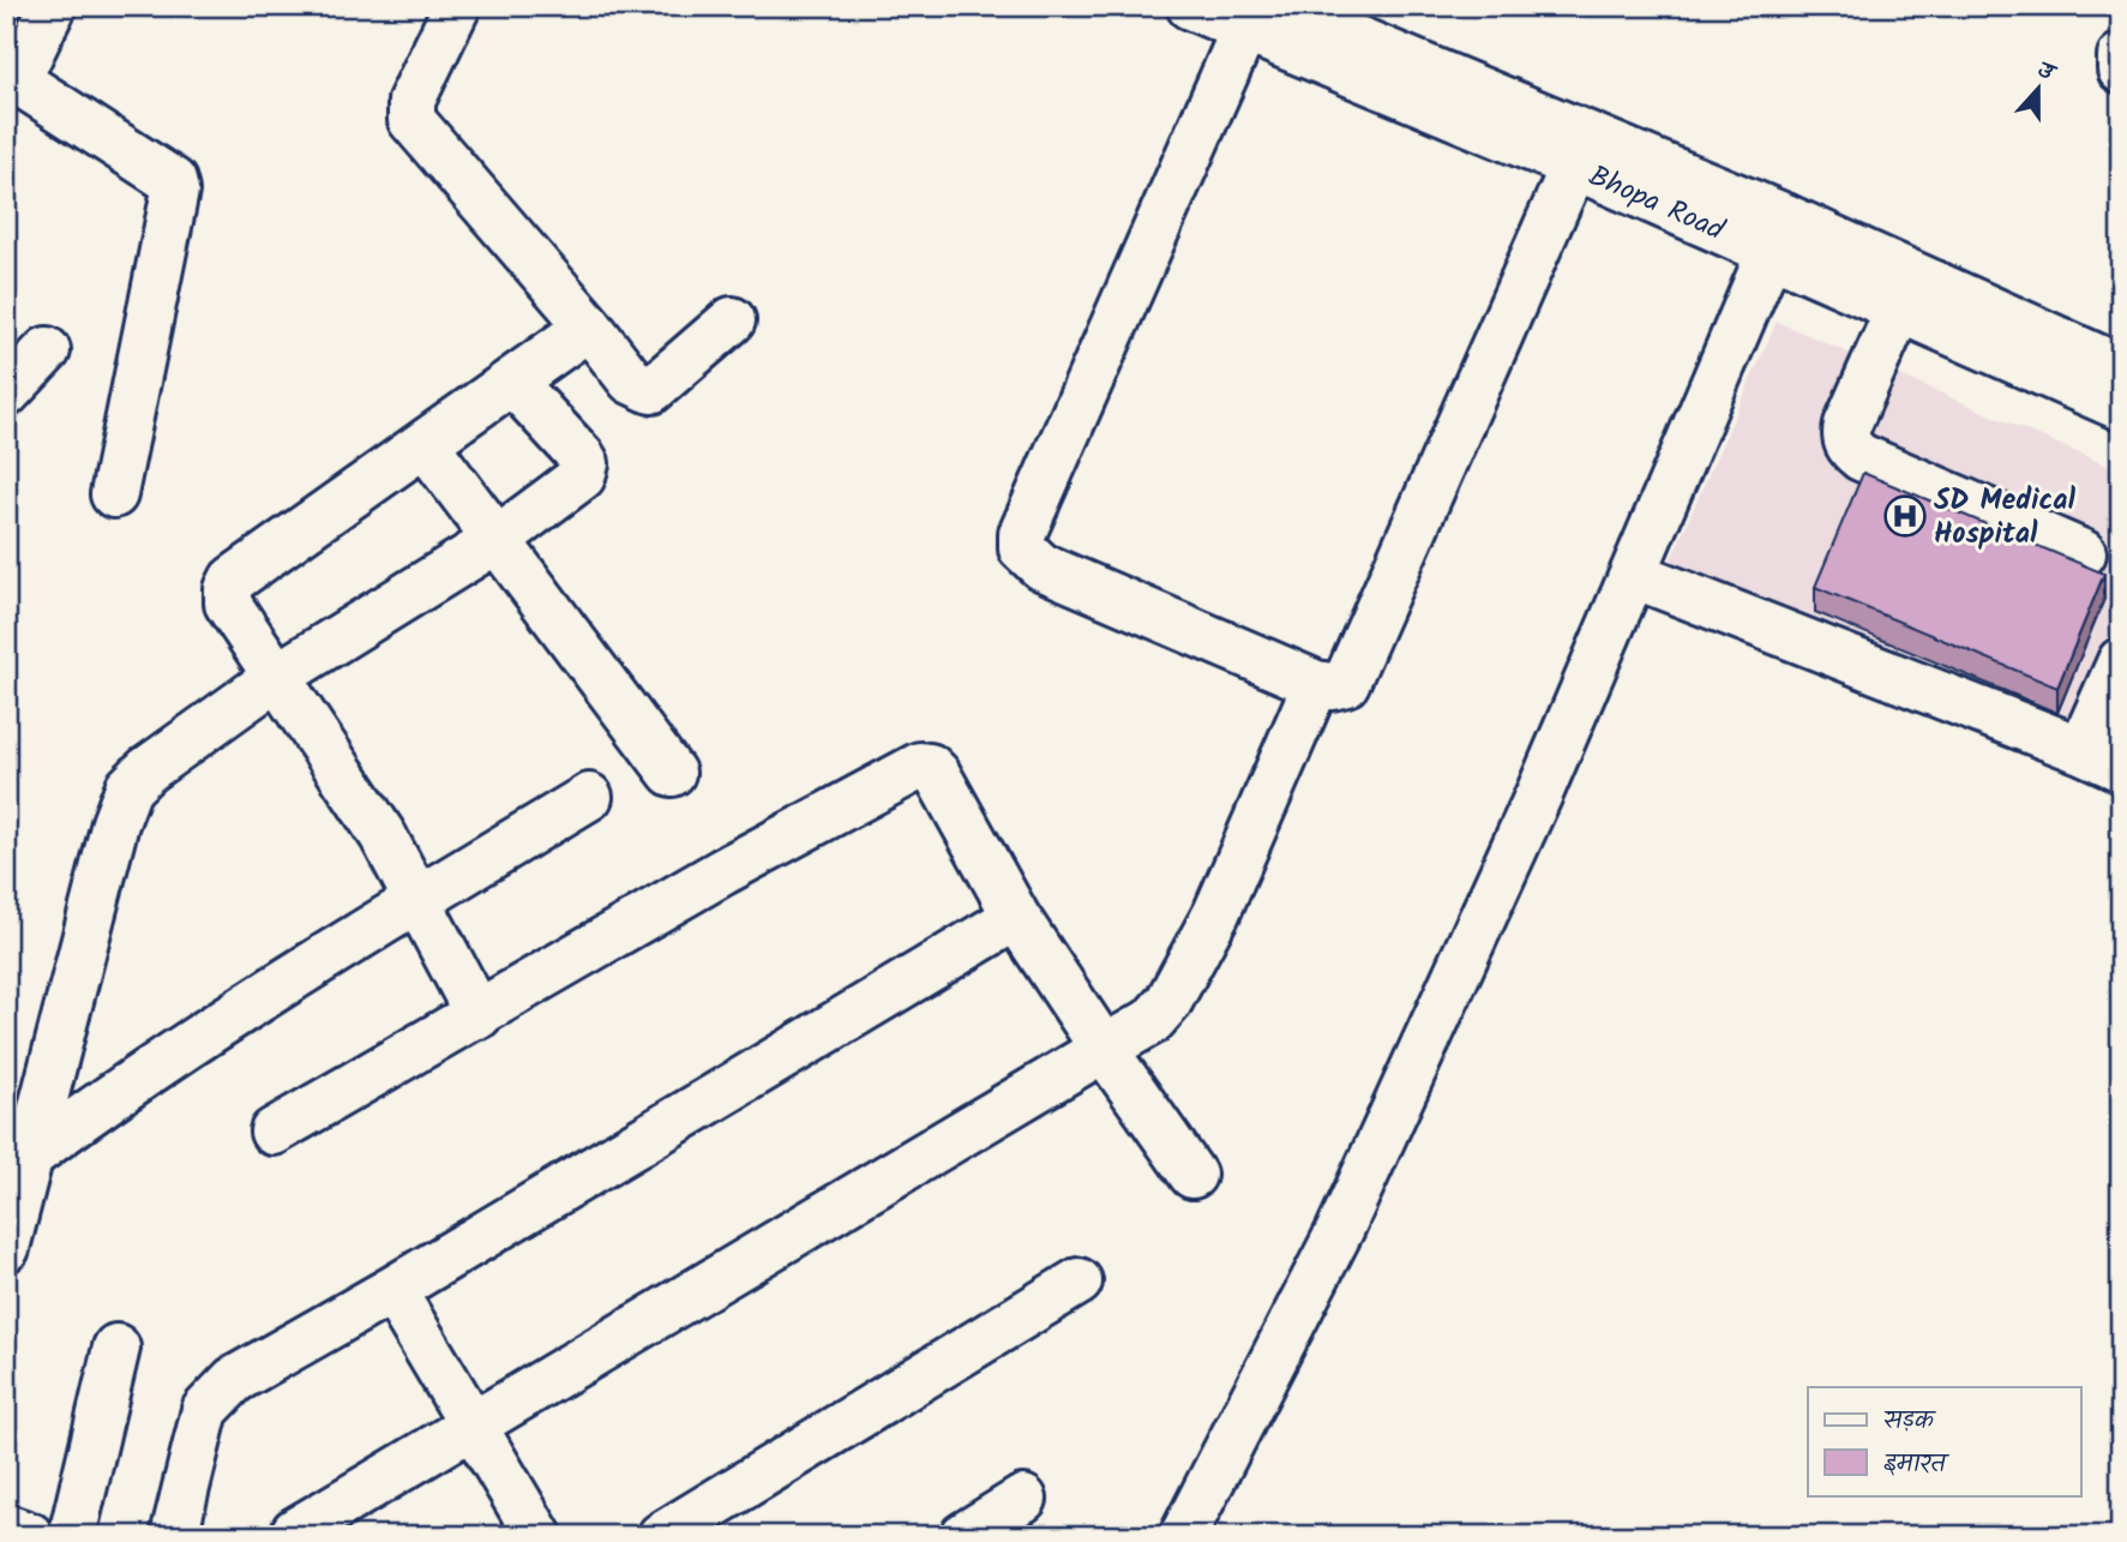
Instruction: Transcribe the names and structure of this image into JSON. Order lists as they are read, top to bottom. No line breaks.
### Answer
{"streets":{"street":["Bhopa Road"]},"places":{"hospital":["SD Medical Hospital"]},"legend":["सड़क","इमारत"],"north":"top"}
